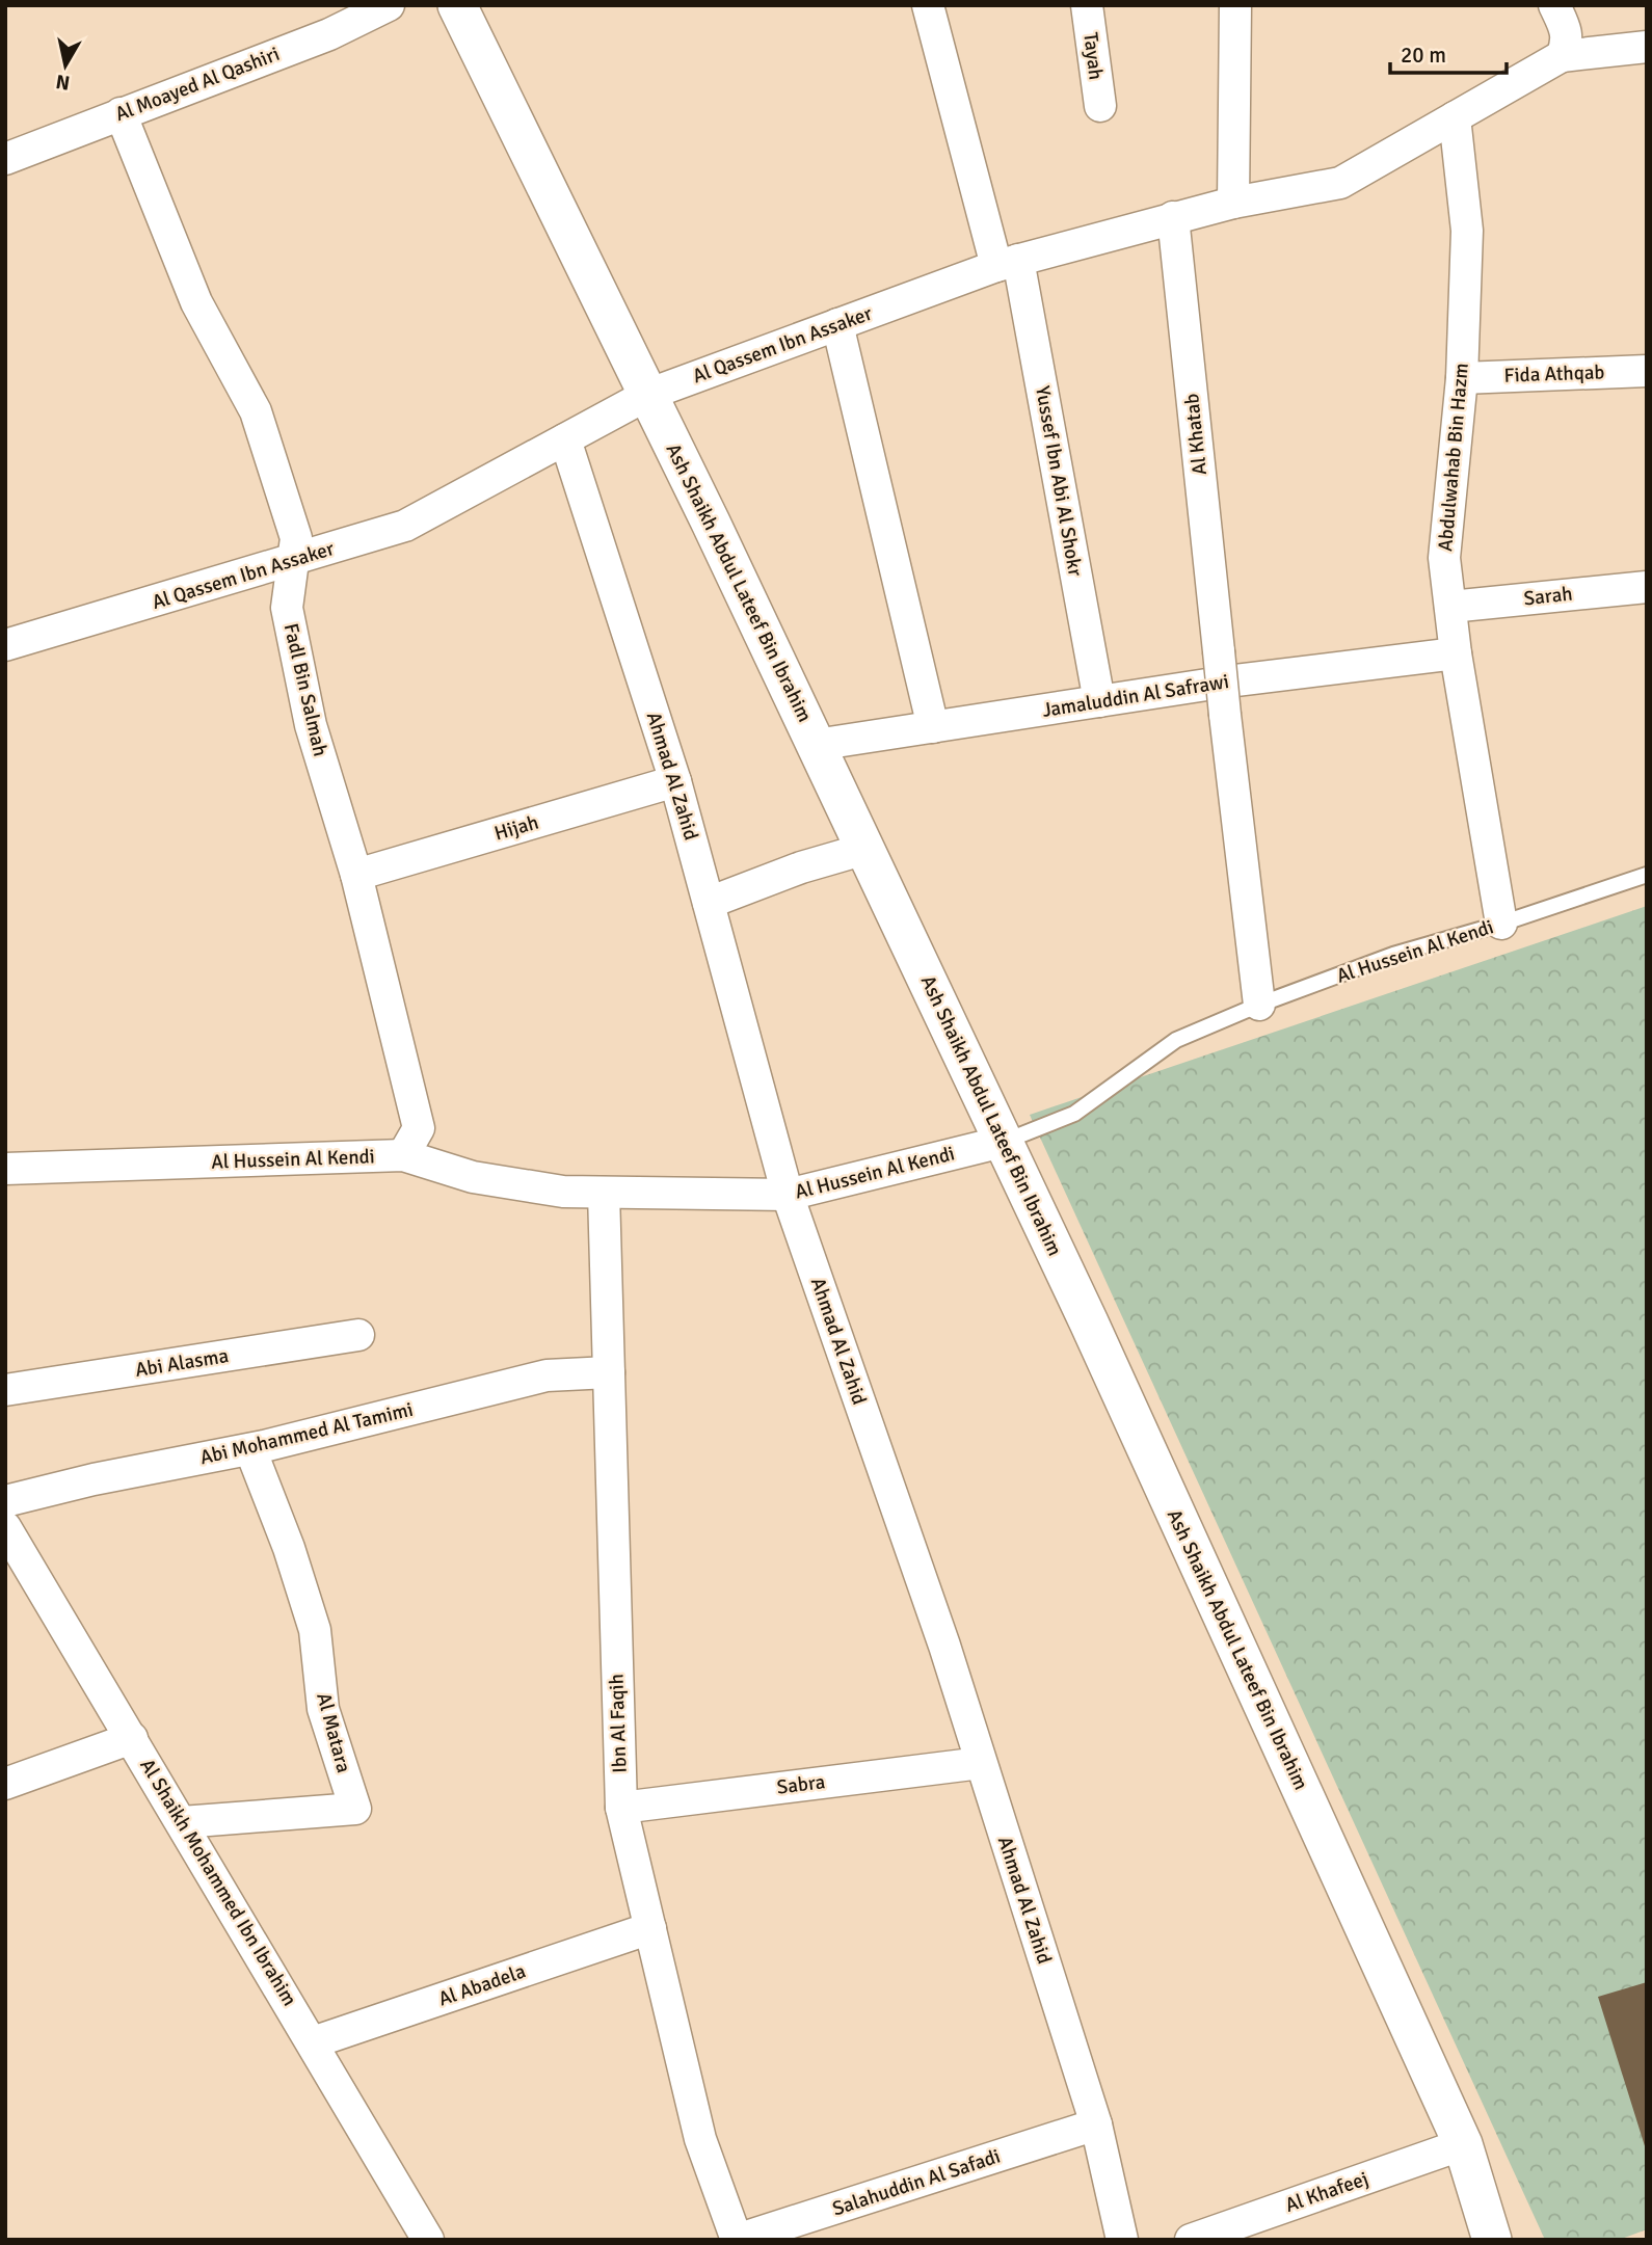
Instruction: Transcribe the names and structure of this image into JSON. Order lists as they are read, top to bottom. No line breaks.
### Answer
{"streets":{"street":["Tayah","Al Moayed Al Qashiri","Al Qassem Ibn Assaker","Fida Athqab","Al Khatab","Abdulwahab Bin Hazm","Yussef Ibn Abi Al Shokr","Ash Shaikh Abdul Lateef Bin Ibrahim","Sarah","Fadl Bin Salmah","Jamaluddin Al Safrawi","Ahmad Al Zahid","Hijah","Al Hussein Al Kendi","Abi Alasma","Abi Mohammed Al Tamimi","Ibn Al Faqih","Al Matara","Sabra","Al Shaikh Mohammed Ibn Ibrahim","Al Abadela","Salahuddin Al Safadi","Al Khafeej"]},"crossings":[["Al Moayed Al Qashiri","Fadl Bin Salmah"],["Al Qassem Ibn Assaker","Al Khatab"],["Al Qassem Ibn Assaker","Abdulwahab Bin Hazm"],["Al Qassem Ibn Assaker","Yussef Ibn Abi Al Shokr"],["Al Qassem Ibn Assaker","Ash Shaikh Abdul Lateef Bin Ibrahim"],["Al Qassem Ibn Assaker","Fadl Bin Salmah"],["Al Qassem Ibn Assaker","Ahmad Al Zahid"],["Fida Athqab","Abdulwahab Bin Hazm"],["Al Khatab","Al Hussein Al Kendi"],["Abdulwahab Bin Hazm","Sarah"],["Abdulwahab Bin Hazm","Jamaluddin Al Safrawi"],["Abdulwahab Bin Hazm","Al Hussein Al Kendi"],["Yussef Ibn Abi Al Shokr","Jamaluddin Al Safrawi"],["Ash Shaikh Abdul Lateef Bin Ibrahim","Jamaluddin Al Safrawi"],["Ash Shaikh Abdul Lateef Bin Ibrahim","Al Hussein Al Kendi"],["Ash Shaikh Abdul Lateef Bin Ibrahim","Al Khafeej"],["Fadl Bin Salmah","Hijah"],["Fadl Bin Salmah","Al Hussein Al Kendi"],["Ahmad Al Zahid","Hijah"],["Ahmad Al Zahid","Al Hussein Al Kendi"],["Ahmad Al Zahid","Sabra"],["Ahmad Al Zahid","Salahuddin Al Safadi"],["Al Hussein Al Kendi","Ibn Al Faqih"],["Abi Mohammed Al Tamimi","Ibn Al Faqih"],["Abi Mohammed Al Tamimi","Al Matara"],["Ibn Al Faqih","Sabra"],["Ibn Al Faqih","Al Abadela"],["Ibn Al Faqih","Salahuddin Al Safadi"],["Al Matara","Al Shaikh Mohammed Ibn Ibrahim"],["Al Shaikh Mohammed Ibn Ibrahim","Al Abadela"]],"scale_bar":"20 m","north":"bottom"}
